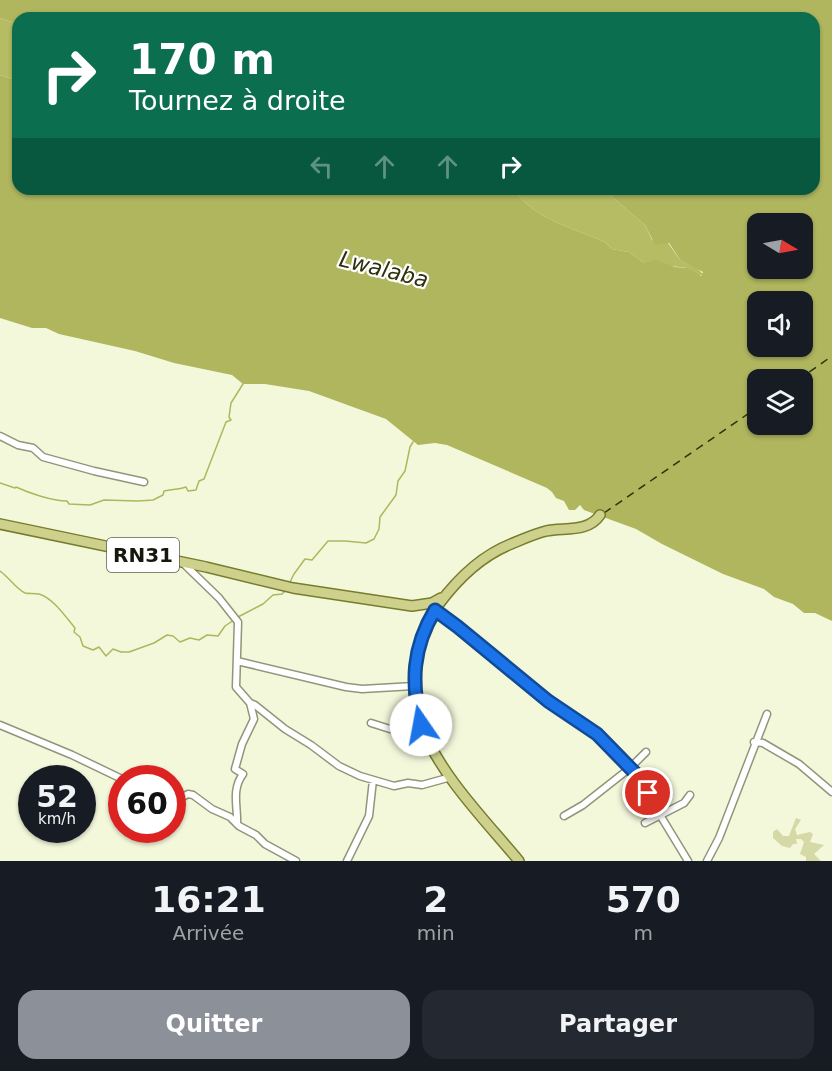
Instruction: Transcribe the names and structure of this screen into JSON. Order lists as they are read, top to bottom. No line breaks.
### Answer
{"streets":{"main road":["RN31"]},"water":["Lwalaba"],"north":"right","page":{"turn":["170 m","Tournez à droite"],"speed":"52 km/h","limit":"60","eta":["16:21","Arrivée","2","min","570","m"],"buttons":["Quitter","Partager"]}}
